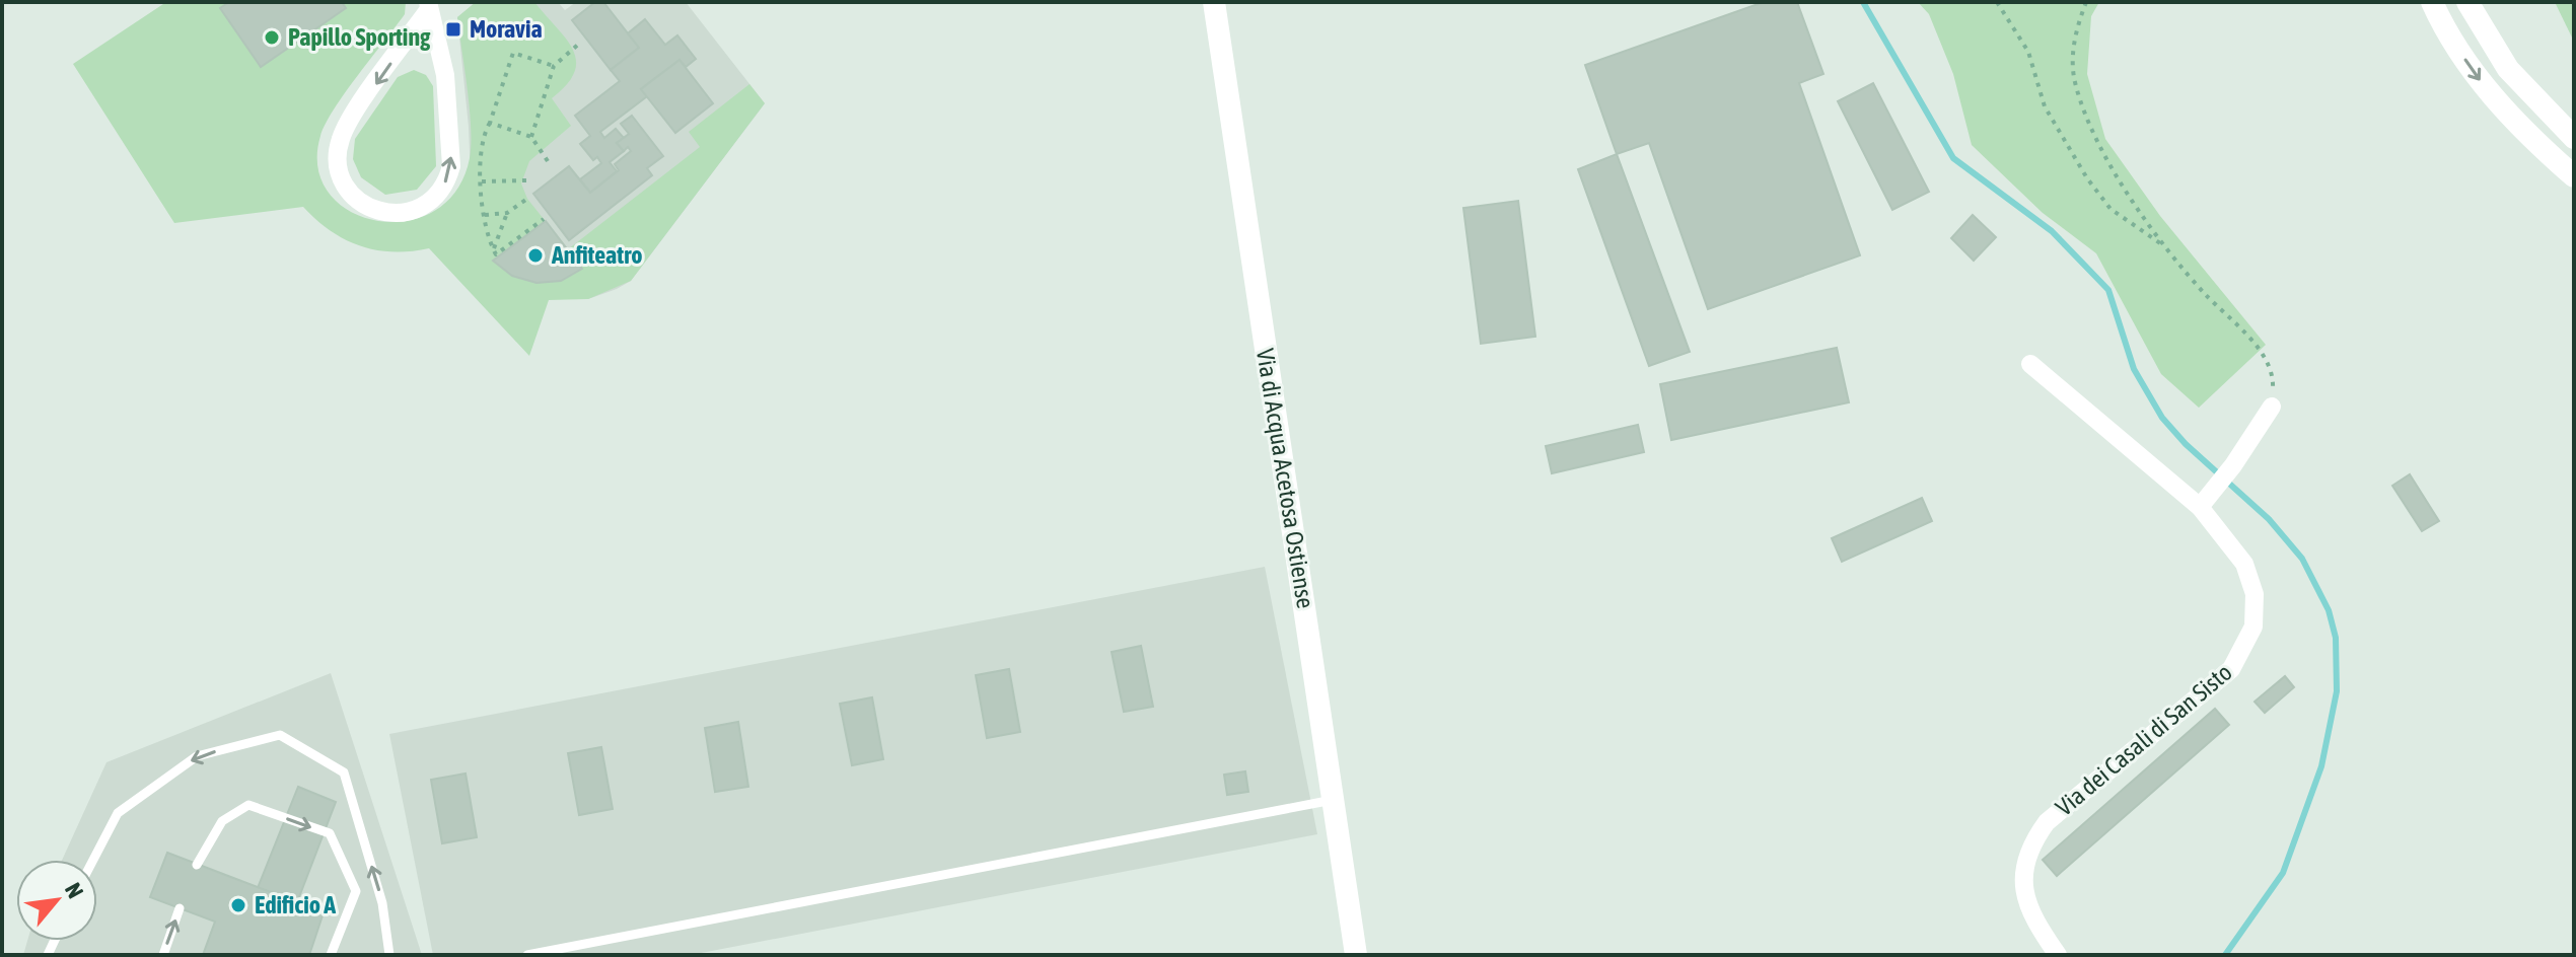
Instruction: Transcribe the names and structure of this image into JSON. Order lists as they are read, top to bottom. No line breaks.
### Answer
{"streets":{"street":["Via di Acqua Acetosa Ostiense","Via dei Casali di San Sisto"]},"places":{"transit":["Moravia"],"other":["Papillo Sporting","Anfiteatro","Edificio A"]},"north":"top right"}
